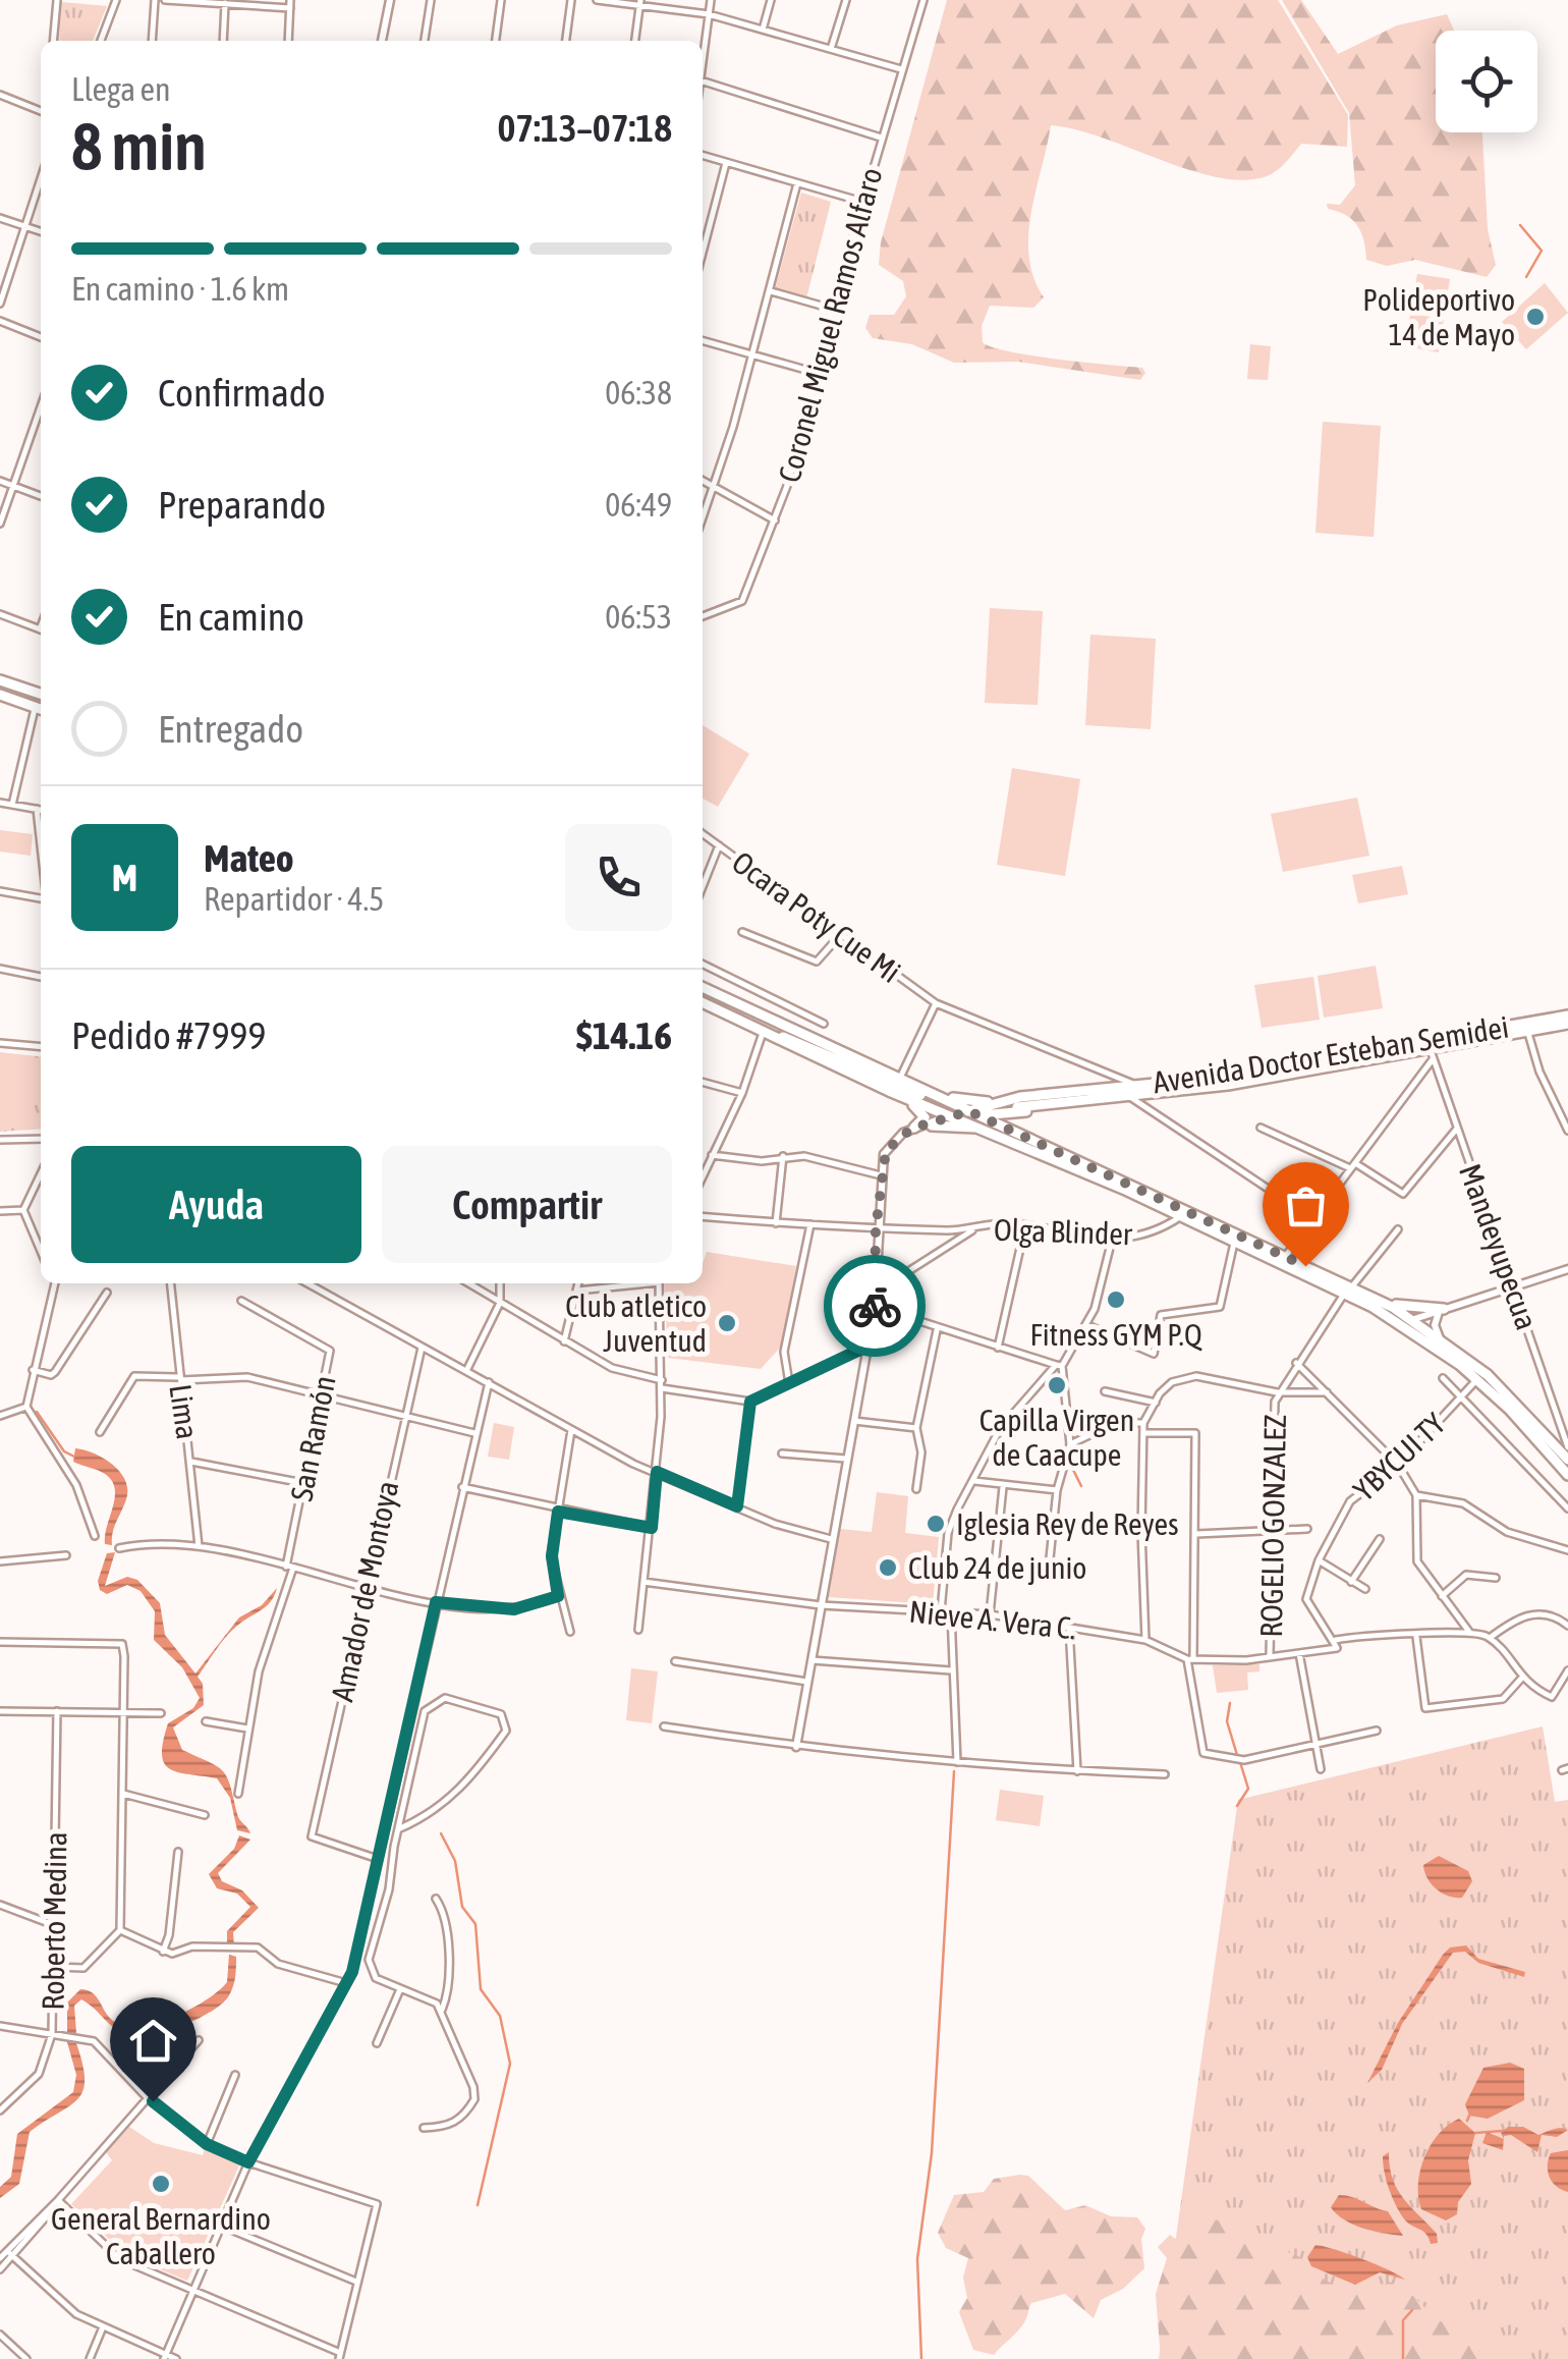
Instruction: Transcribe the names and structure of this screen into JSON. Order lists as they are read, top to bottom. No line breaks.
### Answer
{"streets":{"highway":["Avenida Doctor Esteban Semidei"],"street":["Coronel Miguel Ramos Alfaro","Ocara Poty Cue Mi","Olga Blinder","Mandeyupecua","Lima","San Ramón","YBYCUI TY","ROGELIO GONZALEZ","Amador de Montoya","Nieve A. Vera C.","Roberto Medina"]},"crossings":[["Ocara Poty Cue Mi","Avenida Doctor Esteban Semidei"],["Avenida Doctor Esteban Semidei","Mandeyupecua"],["YBYCUI TY","Nieve A. Vera C."],["ROGELIO GONZALEZ","Nieve A. Vera C."]],"places":["Polideportivo 14 de Mayo","Fitness GYM P.Q","Club atletico Juventud","Capilla Virgen de Caacupe","Iglesia Rey de Reyes","Club 24 de junio","General Bernardino Caballero"],"page":{"heading":["8 min","Llega en","07:13–07:18"],"panel":["Mateo","Repartidor · 4.5","Pedido #7999","$14.16"],"bar":"En camino · 1.6 km","list":[["Confirmado","06:38"],["Preparando","06:49"],["En camino","06:53"],"Entregado"],"round":"M","buttons":["Ayuda","Compartir"]}}
